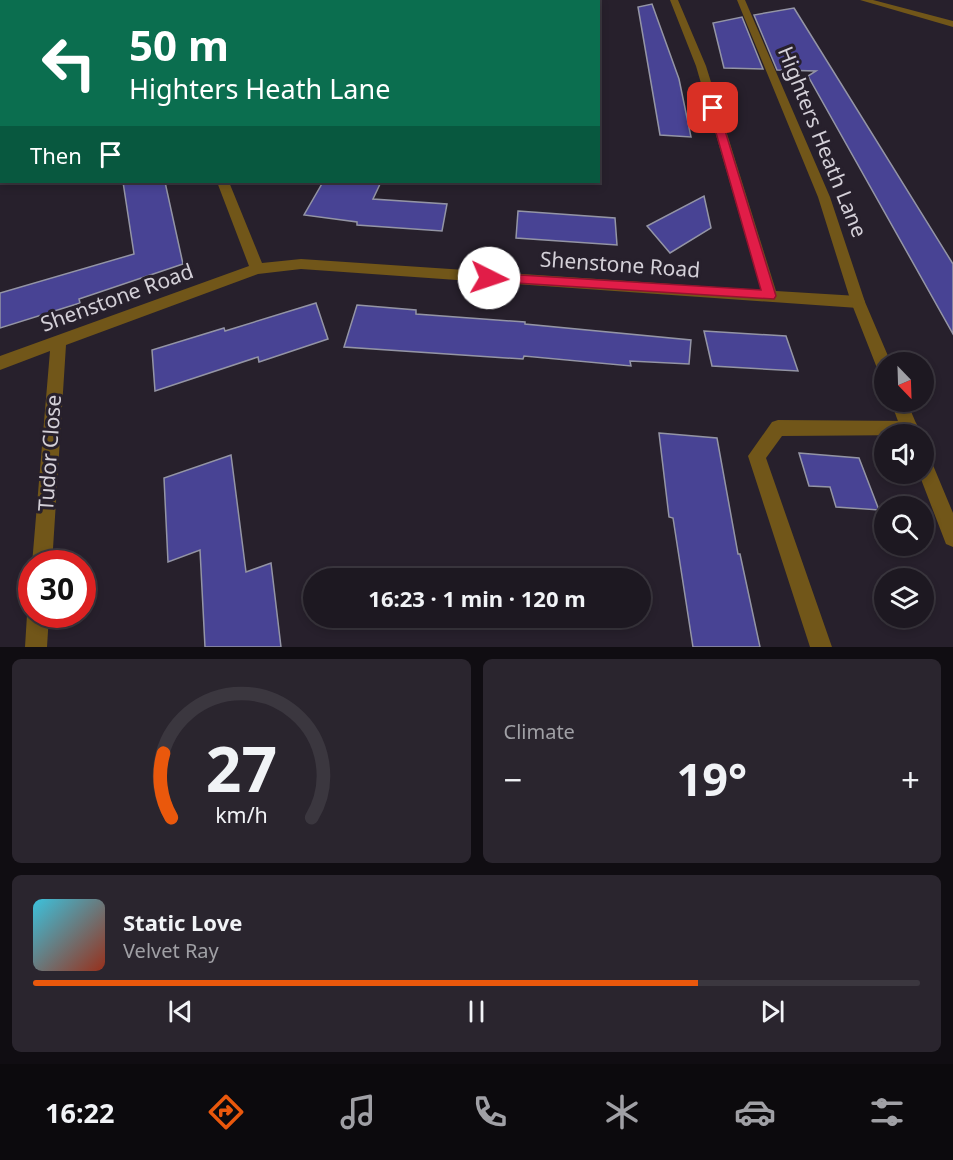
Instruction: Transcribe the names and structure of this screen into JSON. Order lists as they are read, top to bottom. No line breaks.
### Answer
{"streets":{"street":["Highters Heath Lane","Shenstone Road","Tudor Close"]},"crossings":[["Highters Heath Lane","Shenstone Road"],["Shenstone Road","Tudor Close"]],"north":"bottom right","page":{"turn":["50 m","Highters Heath Lane"],"then":"Then","limit":"30","trip":"16:23 · 1 min · 120 m","tile":"Climate","heat":["−","19°","+"],"song":["Static Love","Velvet Ray"],"tabs":"16:22","gauge":["27","km/h"]}}
